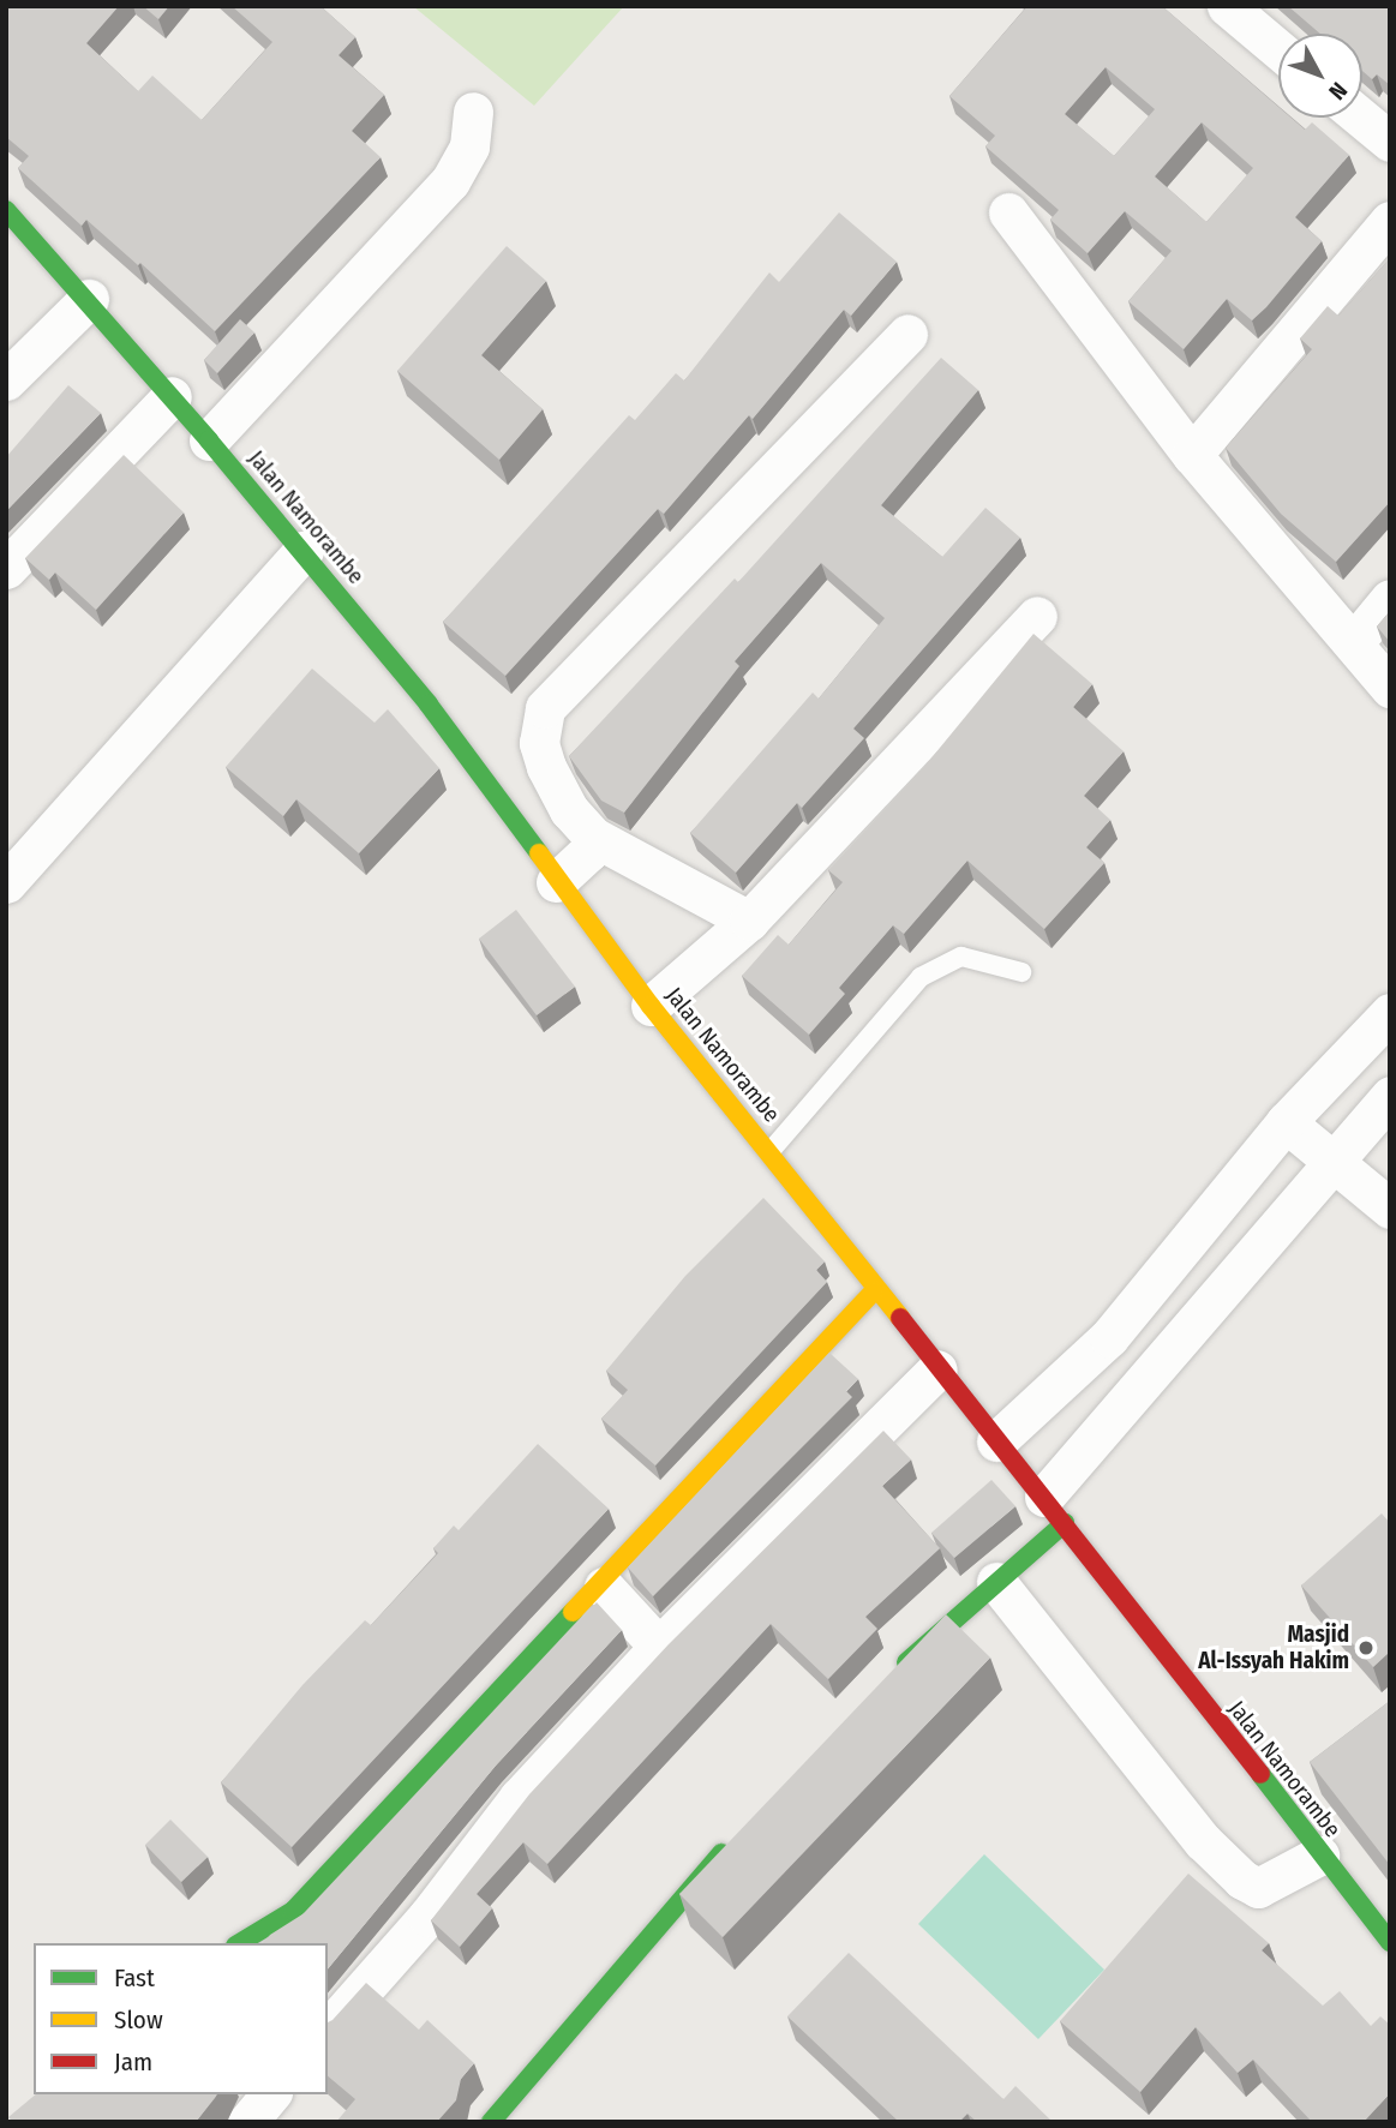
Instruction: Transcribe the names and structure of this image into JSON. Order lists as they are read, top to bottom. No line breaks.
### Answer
{"streets":{"main road":["Jalan Namorambe"]},"places":["Masjid Al-Issyah Hakim"],"legend":["Fast","Slow","Jam"],"north":"bottom right"}
